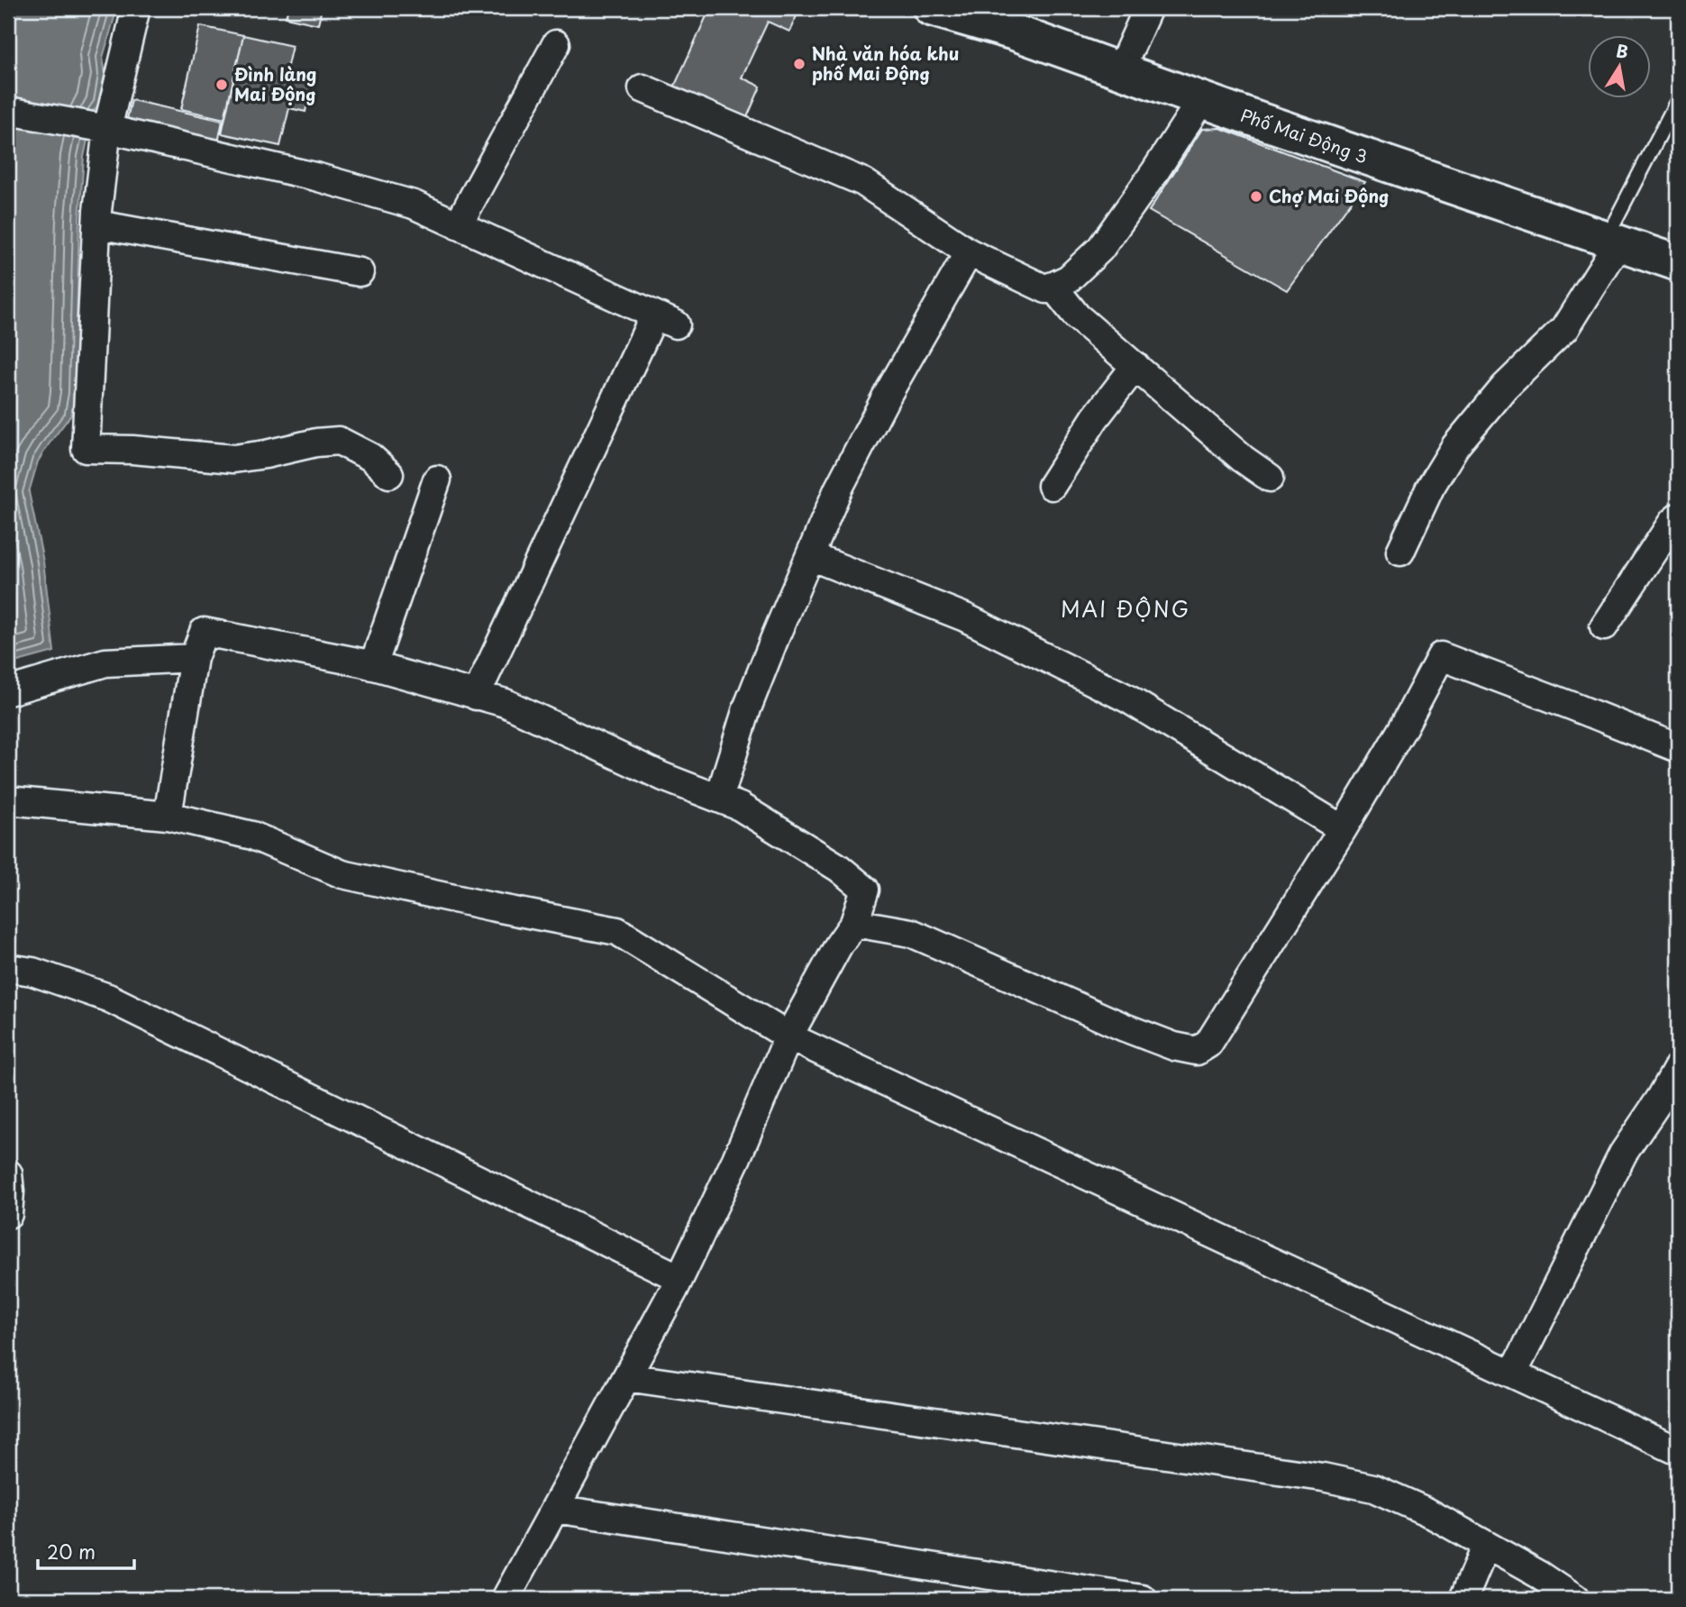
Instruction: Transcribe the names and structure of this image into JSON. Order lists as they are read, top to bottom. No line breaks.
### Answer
{"streets":{"main road":["Phố Mai Động 3"]},"districts":["MAI ĐỘNG"],"places":["Nhà văn hóa khu phố Mai Động","Đình làng Mai Động","Chợ Mai Động"],"scale_bar":"20 m","north":"top"}
